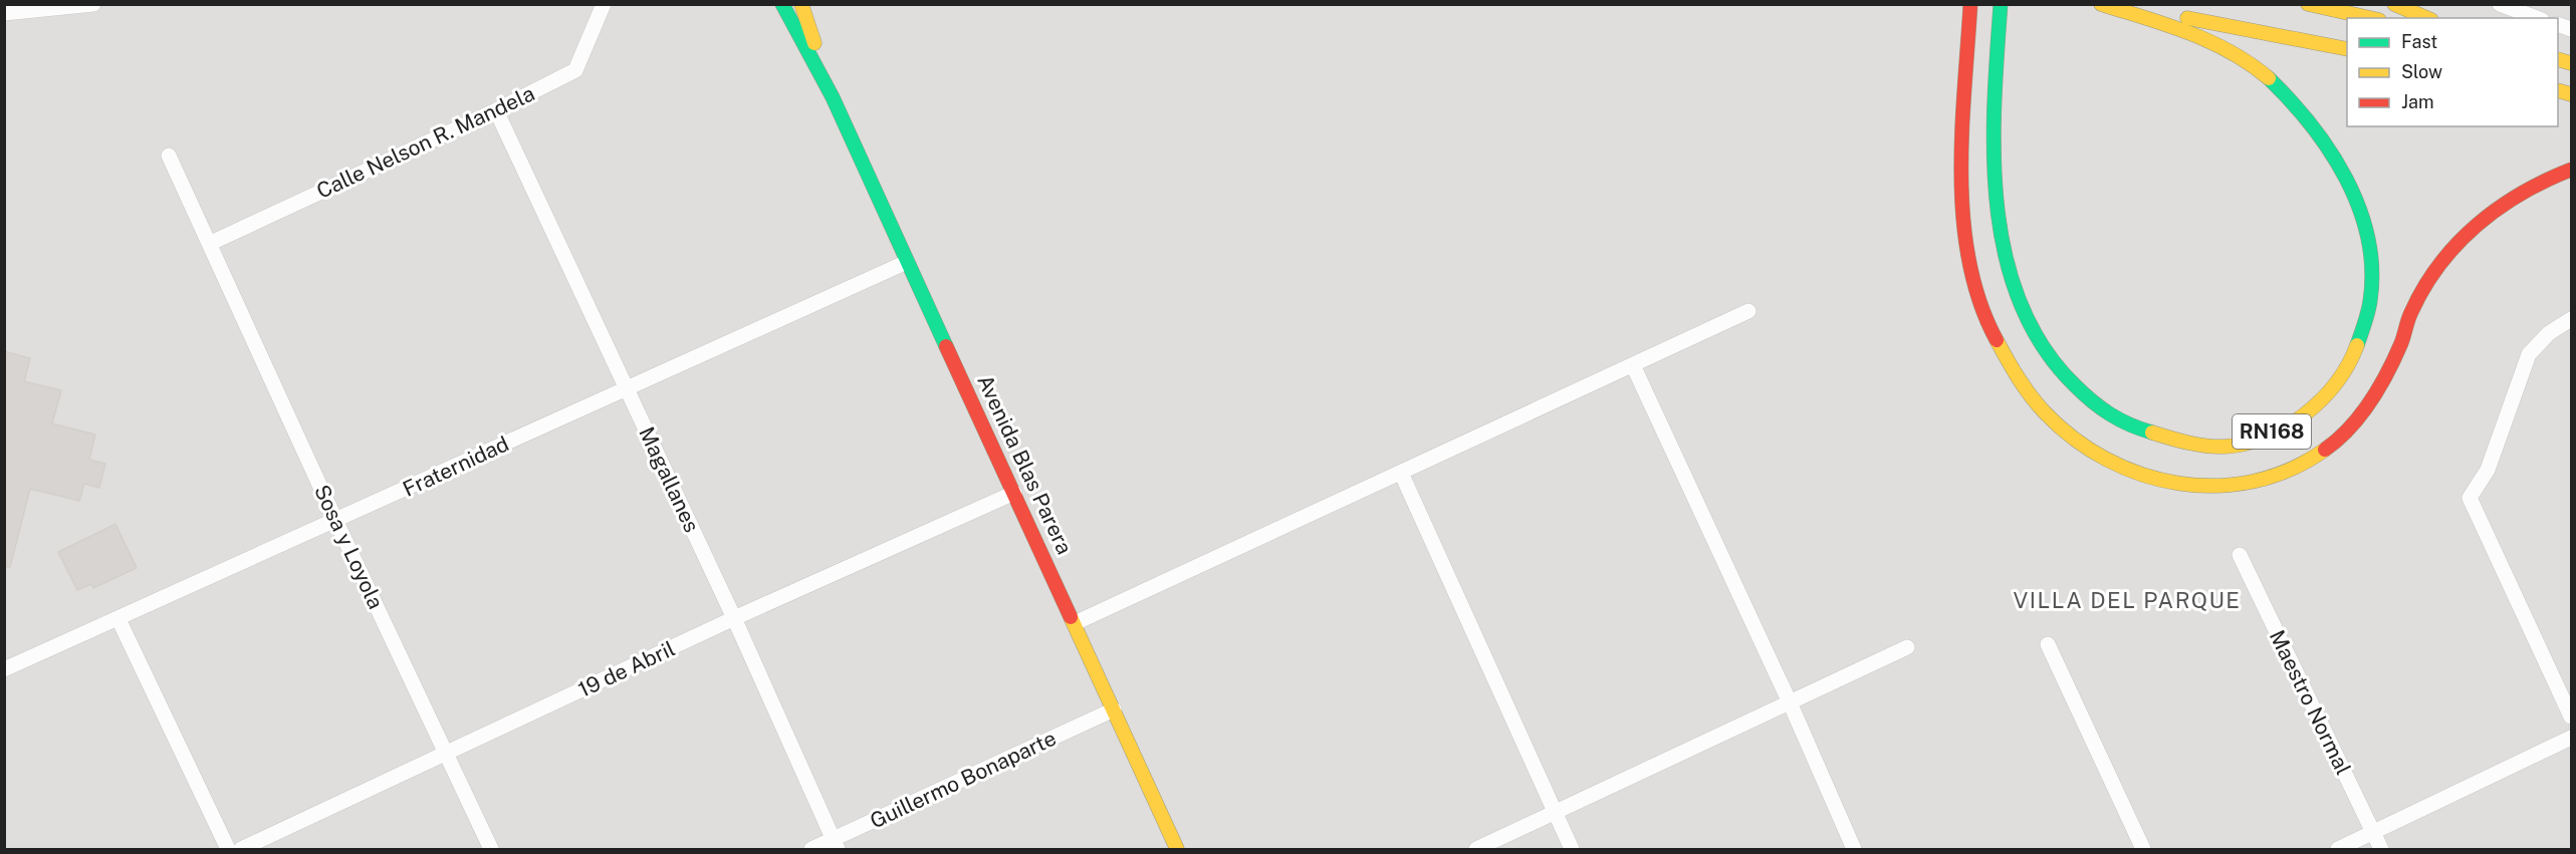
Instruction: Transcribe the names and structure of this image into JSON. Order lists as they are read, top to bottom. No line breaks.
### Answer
{"streets":{"main road":["RN168","Avenida Blas Parera"],"street":["Calle Nelson R. Mandela","Fraternidad","Magallanes","Sosa y Loyola","19 de Abril","Maestro Normal","Guillermo Bonaparte"]},"crossings":[["Calle Nelson R. Mandela","Magallanes"],["Calle Nelson R. Mandela","Sosa y Loyola"],["Avenida Blas Parera","Fraternidad"],["Avenida Blas Parera","19 de Abril"],["Avenida Blas Parera","Guillermo Bonaparte"],["Fraternidad","Magallanes"],["Fraternidad","Sosa y Loyola"],["Magallanes","19 de Abril"],["Magallanes","Guillermo Bonaparte"],["Sosa y Loyola","19 de Abril"]],"districts":["VILLA DEL PARQUE"],"legend":["Fast","Slow","Jam"]}
